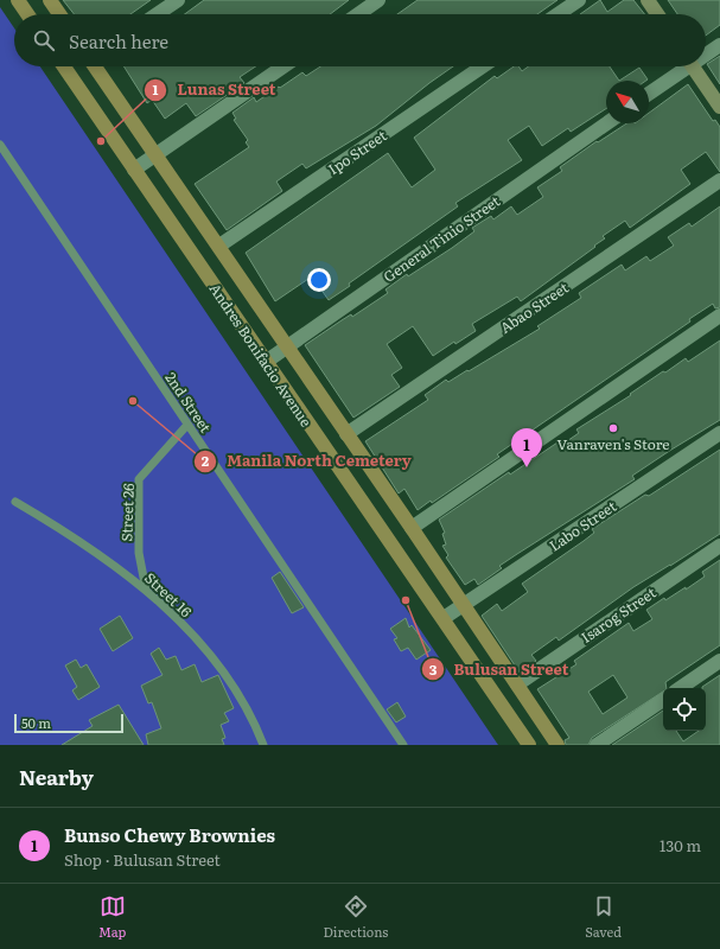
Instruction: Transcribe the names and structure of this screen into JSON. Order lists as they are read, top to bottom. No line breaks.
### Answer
{"streets":{"main road":["Andres Bonifacio Avenue"],"street":["Ipo Street","General Tinio Street","Abao Street","Labo Street","Isarog Street"],"lane":["2nd Street","Street 26","Street 16"]},"crossings":[["Ipo Street","Andres Bonifacio Avenue"],["General Tinio Street","Andres Bonifacio Avenue"],["Abao Street","Andres Bonifacio Avenue"],["Andres Bonifacio Avenue","Labo Street"],["Andres Bonifacio Avenue","Isarog Street"],["2nd Street","Street 26"],["Street 26","Street 16"]],"places":["Lunas Street","Manila North Cemetery","Vanraven's Store","Bulusan Street"],"scale_bar":"50 m","north":"top left","page":{"search":"Search here","pins":"1","scale":"50 m","heading":"Nearby","list":[{"mark":"1","name":"Bunso Chewy Brownies","note":"Shop · Bulusan Street","value":"130 m"}],"nav":["Map","Directions","Saved"]}}
